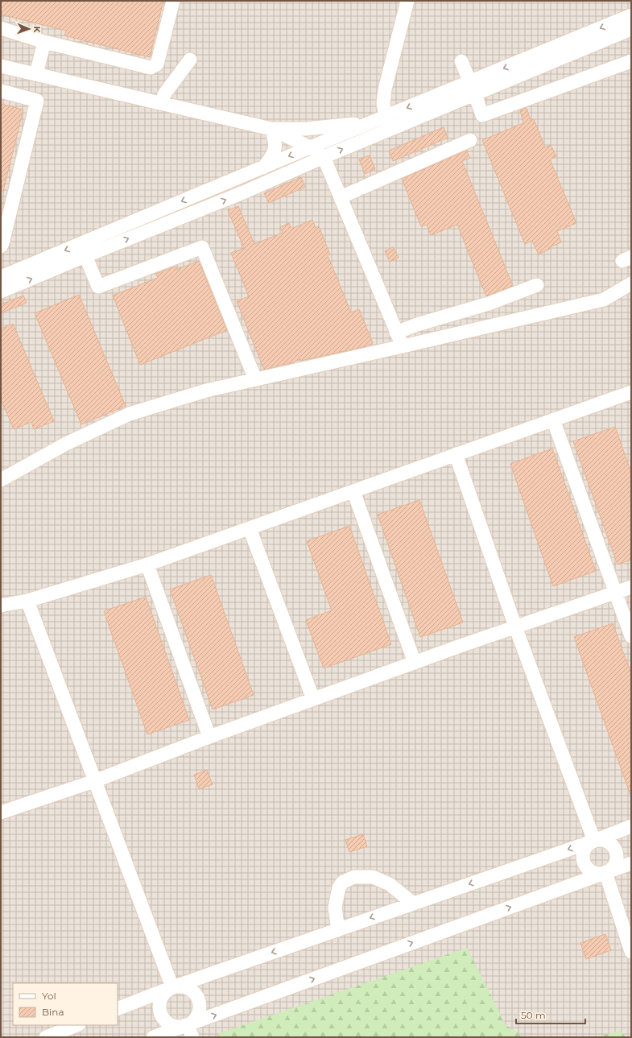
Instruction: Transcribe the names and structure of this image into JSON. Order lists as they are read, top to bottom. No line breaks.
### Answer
{"legend":["Yol","Bina"],"scale_bar":"50 m","north":"right"}
